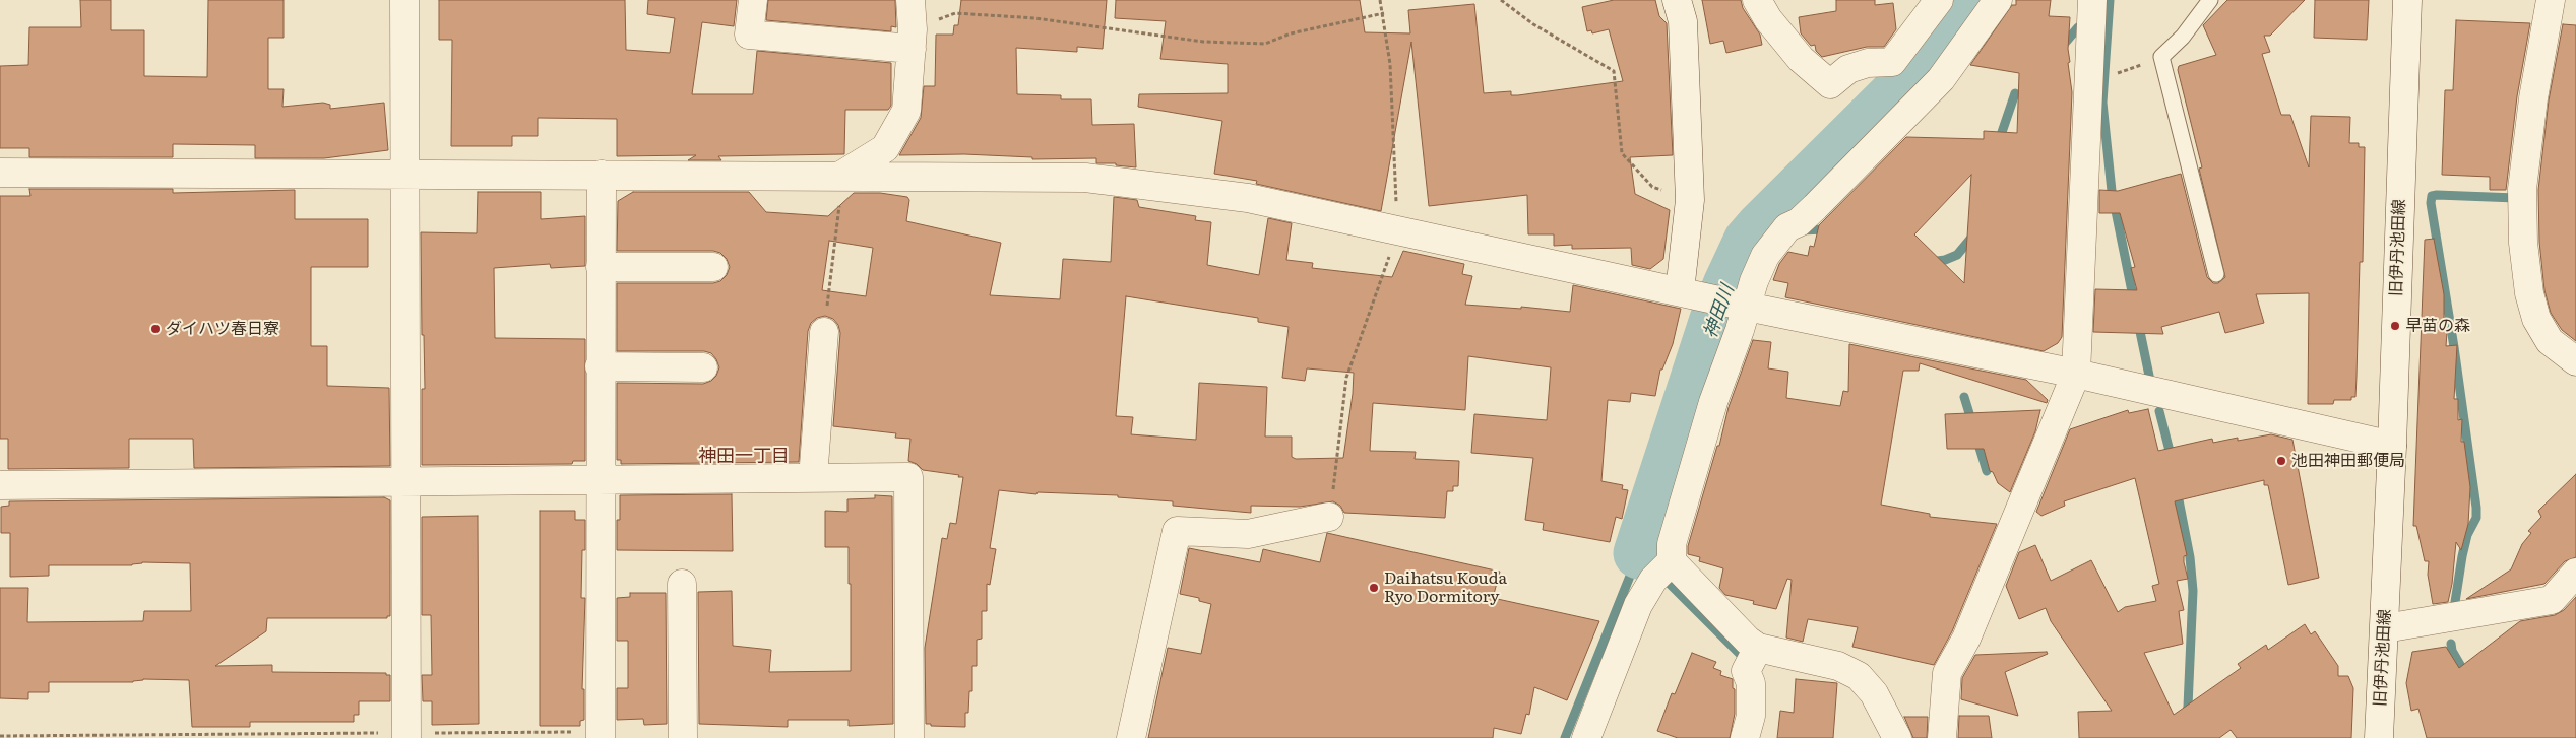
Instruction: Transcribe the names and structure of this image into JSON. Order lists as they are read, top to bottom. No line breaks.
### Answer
{"streets":{"street":["旧伊丹池田線"]},"districts":["神田一丁目"],"water":["神田川"],"places":["早苗の森","ダイハツ春日寮","池田神田郵便局","Daihatsu Kouda Ryo Dormitory"]}
